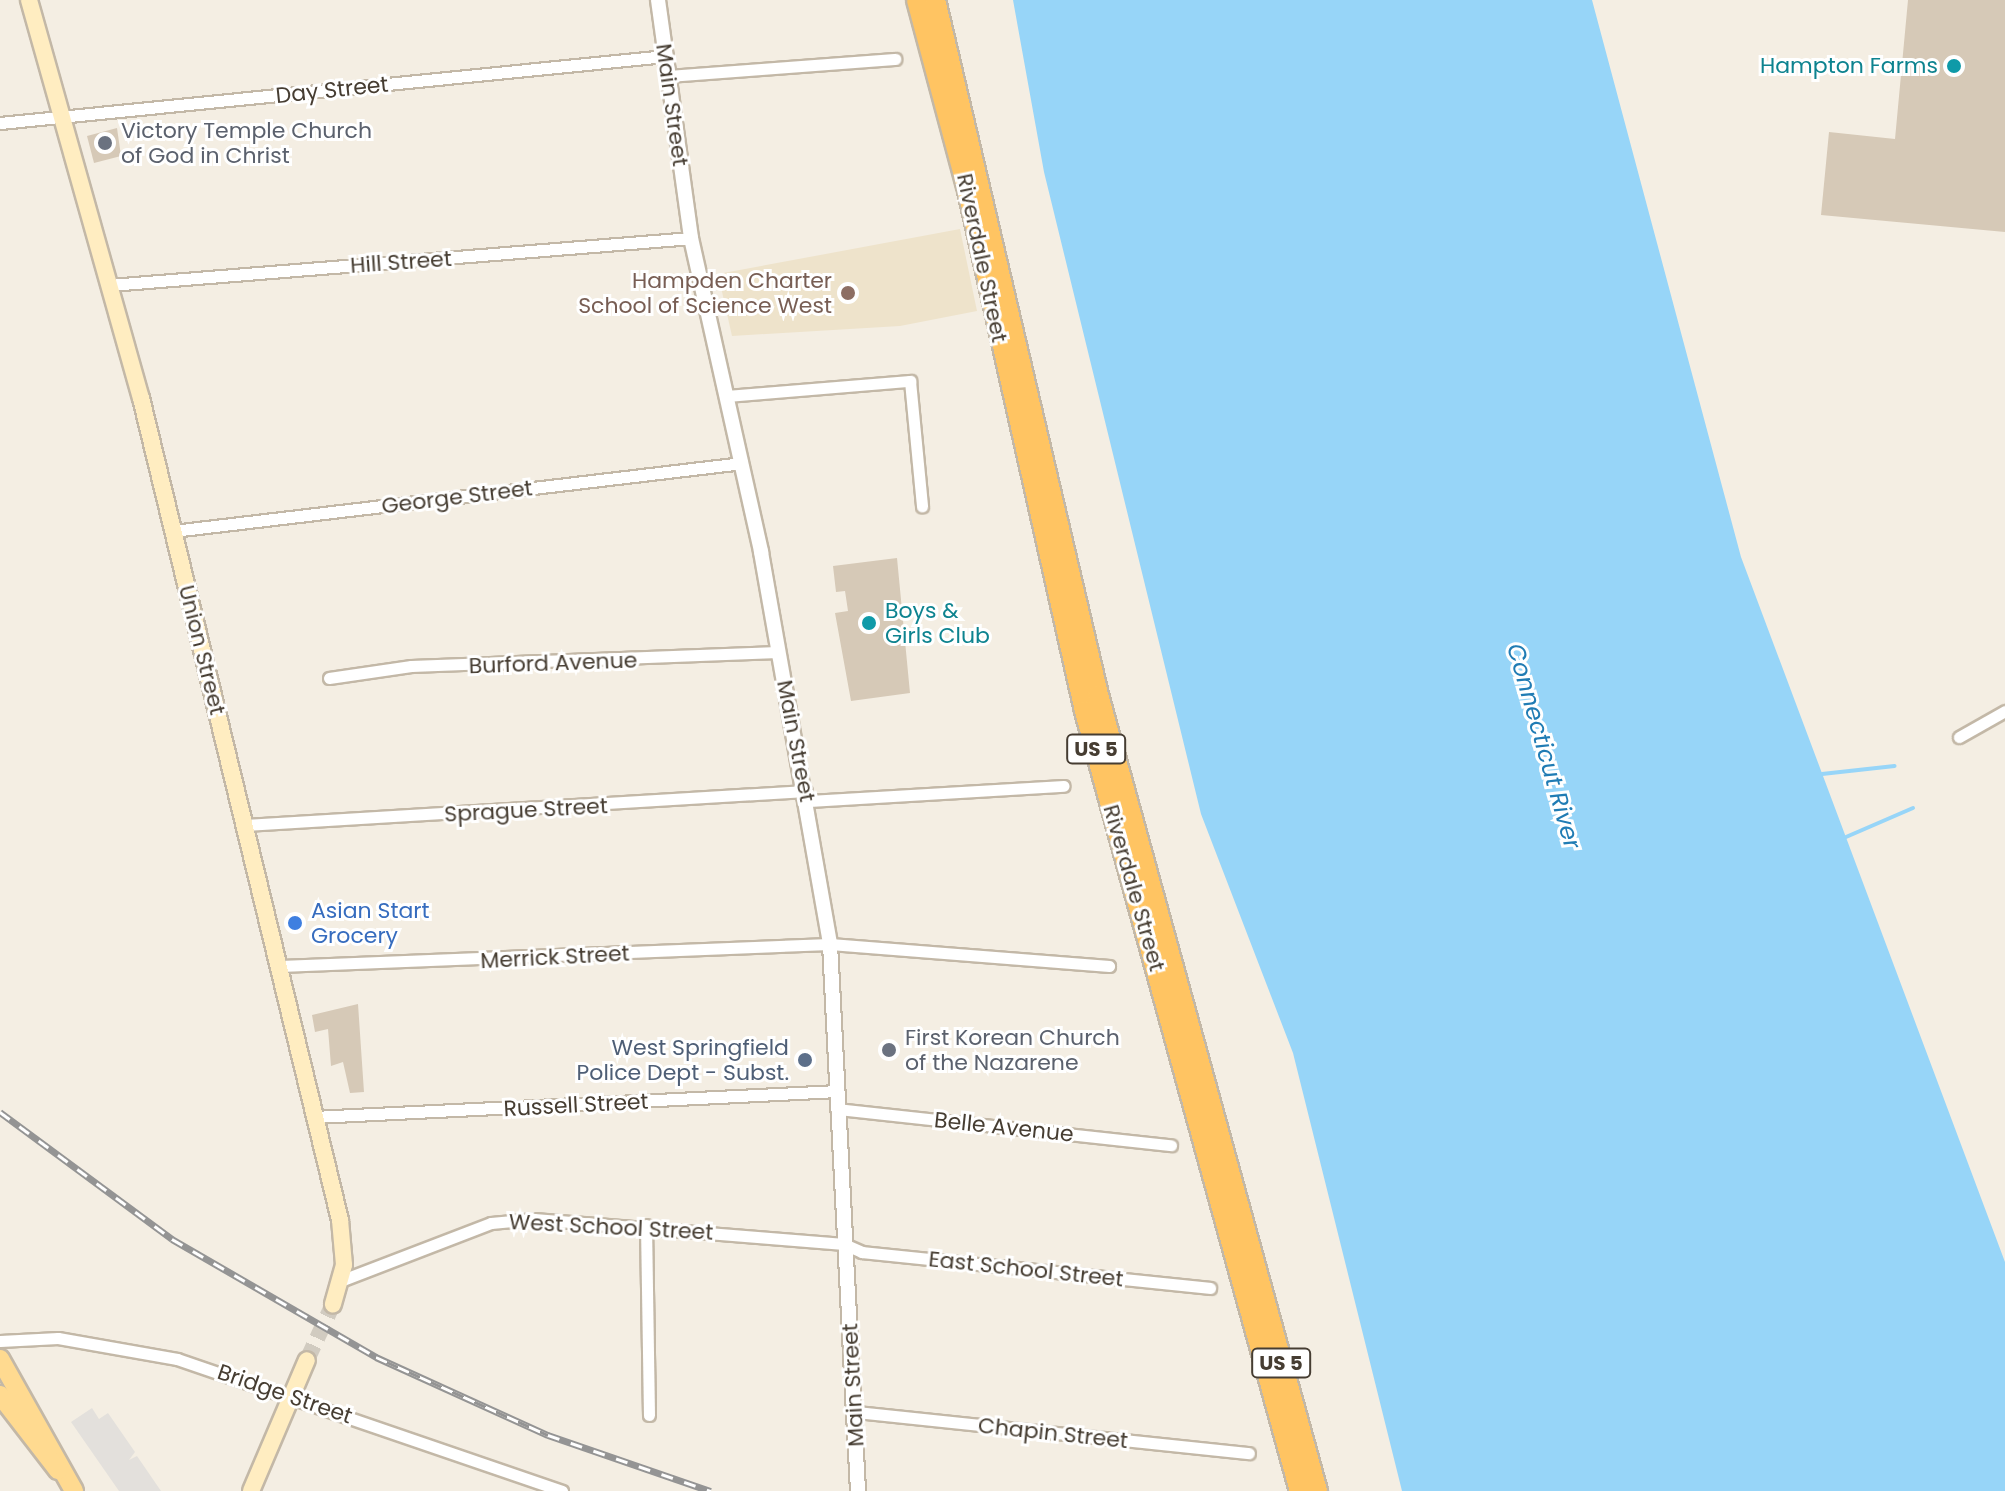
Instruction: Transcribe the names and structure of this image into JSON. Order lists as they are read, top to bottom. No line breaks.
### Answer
{"streets":{"highway":["Riverdale Street","US 5"],"main road":["Union Street"],"street":["Day Street","Main Street","Hill Street","George Street","Burford Avenue","Sprague Street","Merrick Street","Russell Street","Belle Avenue","West School Street","East School Street","Bridge Street","Chapin Street"]},"crossings":[["Day Street","Main Street"],["Day Street","Union Street"],["Main Street","Hill Street"],["Main Street","George Street"],["Main Street","Burford Avenue"],["Main Street","Sprague Street"],["Main Street","Merrick Street"],["Main Street","Russell Street"],["Main Street","Belle Avenue"],["Main Street","West School Street"],["Main Street","East School Street"],["Main Street","Chapin Street"],["Hill Street","Union Street"],["George Street","Union Street"],["Union Street","Sprague Street"],["Union Street","Merrick Street"],["Union Street","Russell Street"],["Union Street","West School Street"],["West School Street","East School Street"]],"water":["Connecticut River"],"places":["Hampton Farms","Victory Temple Church of God in Christ","Hampden Charter School of Science West","Boys & Girls Club","Asian Start Grocery","First Korean Church of the Nazarene","West Springfield Police Dept - Subst."]}
